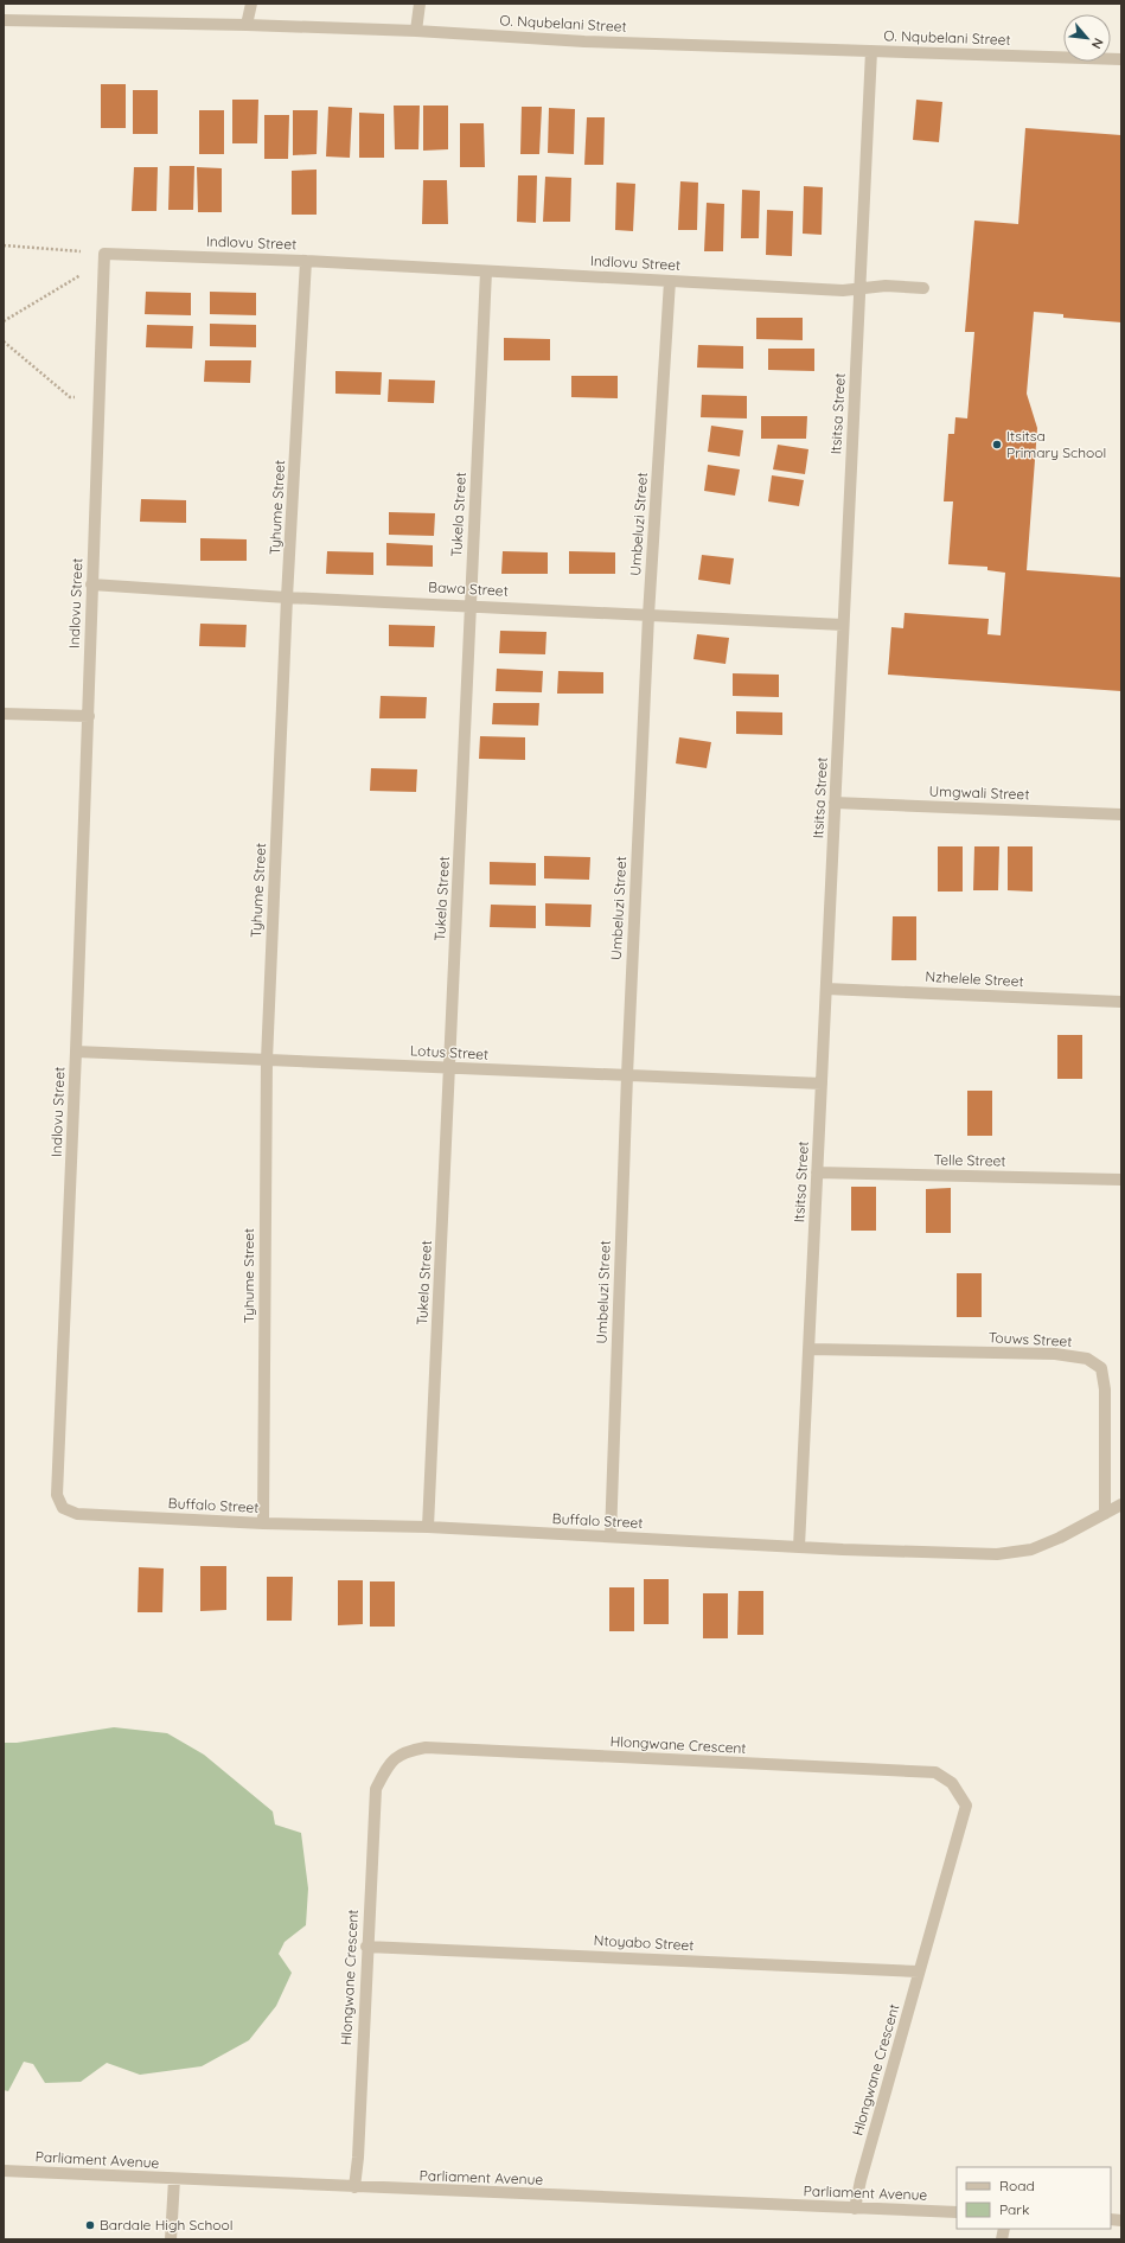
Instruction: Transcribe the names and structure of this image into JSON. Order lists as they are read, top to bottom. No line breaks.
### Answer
{"streets":{"street":["O. Nqubelani Street","Indlovu Street","Itsitsa Street","Tyhume Street","Tukela Street","Umbeluzi Street","Bawa Street","Umgwali Street","Nzhelele Street","Lotus Street","Telle Street","Touws Street","Buffalo Street","Hlongwane Crescent","Ntoyabo Street","Parliament Avenue"]},"crossings":[["O. Nqubelani Street","Itsitsa Street"],["Indlovu Street","Itsitsa Street"],["Indlovu Street","Tyhume Street"],["Indlovu Street","Tukela Street"],["Indlovu Street","Umbeluzi Street"],["Indlovu Street","Bawa Street"],["Indlovu Street","Lotus Street"],["Indlovu Street","Buffalo Street"],["Itsitsa Street","Bawa Street"],["Itsitsa Street","Umgwali Street"],["Itsitsa Street","Nzhelele Street"],["Itsitsa Street","Lotus Street"],["Itsitsa Street","Telle Street"],["Itsitsa Street","Touws Street"],["Itsitsa Street","Buffalo Street"],["Tyhume Street","Bawa Street"],["Tyhume Street","Lotus Street"],["Tyhume Street","Buffalo Street"],["Tukela Street","Bawa Street"],["Tukela Street","Lotus Street"],["Tukela Street","Buffalo Street"],["Umbeluzi Street","Bawa Street"],["Umbeluzi Street","Lotus Street"],["Umbeluzi Street","Buffalo Street"],["Touws Street","Buffalo Street"],["Hlongwane Crescent","Ntoyabo Street"],["Hlongwane Crescent","Parliament Avenue"]],"places":["Itsitsa Primary School","Bardale High School"],"legend":["Road","Park"],"north":"bottom right"}
